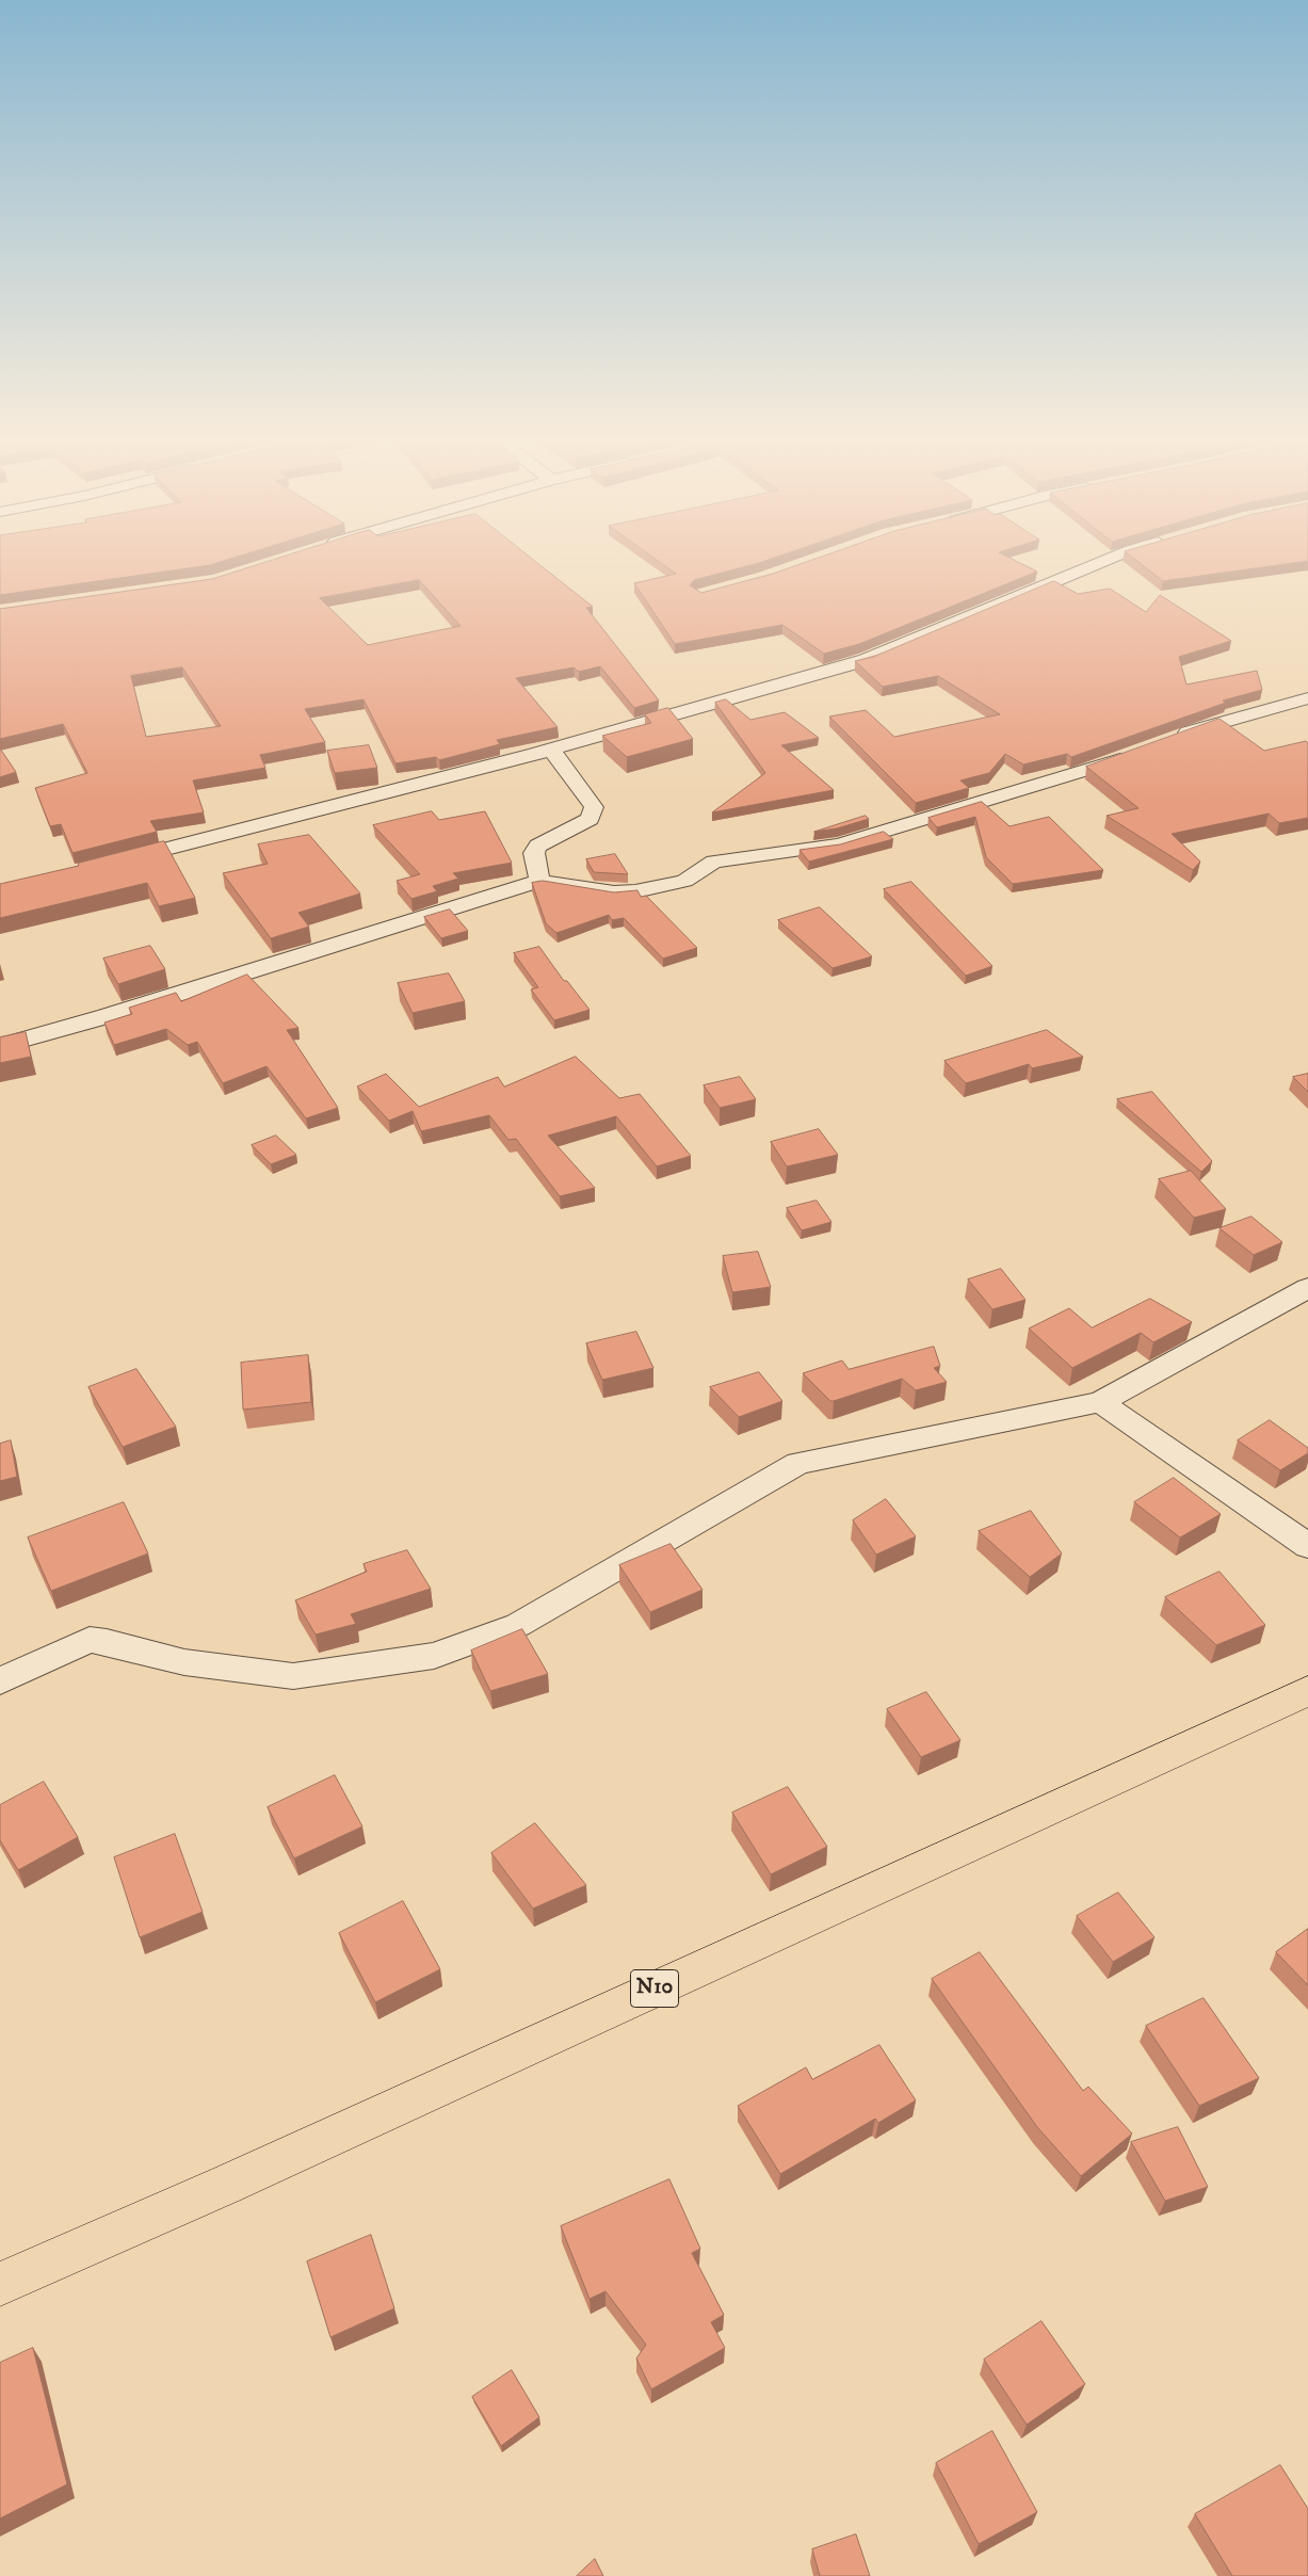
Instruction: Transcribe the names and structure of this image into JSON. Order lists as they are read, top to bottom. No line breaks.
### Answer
{"streets":{"main road":["N10"]}}
